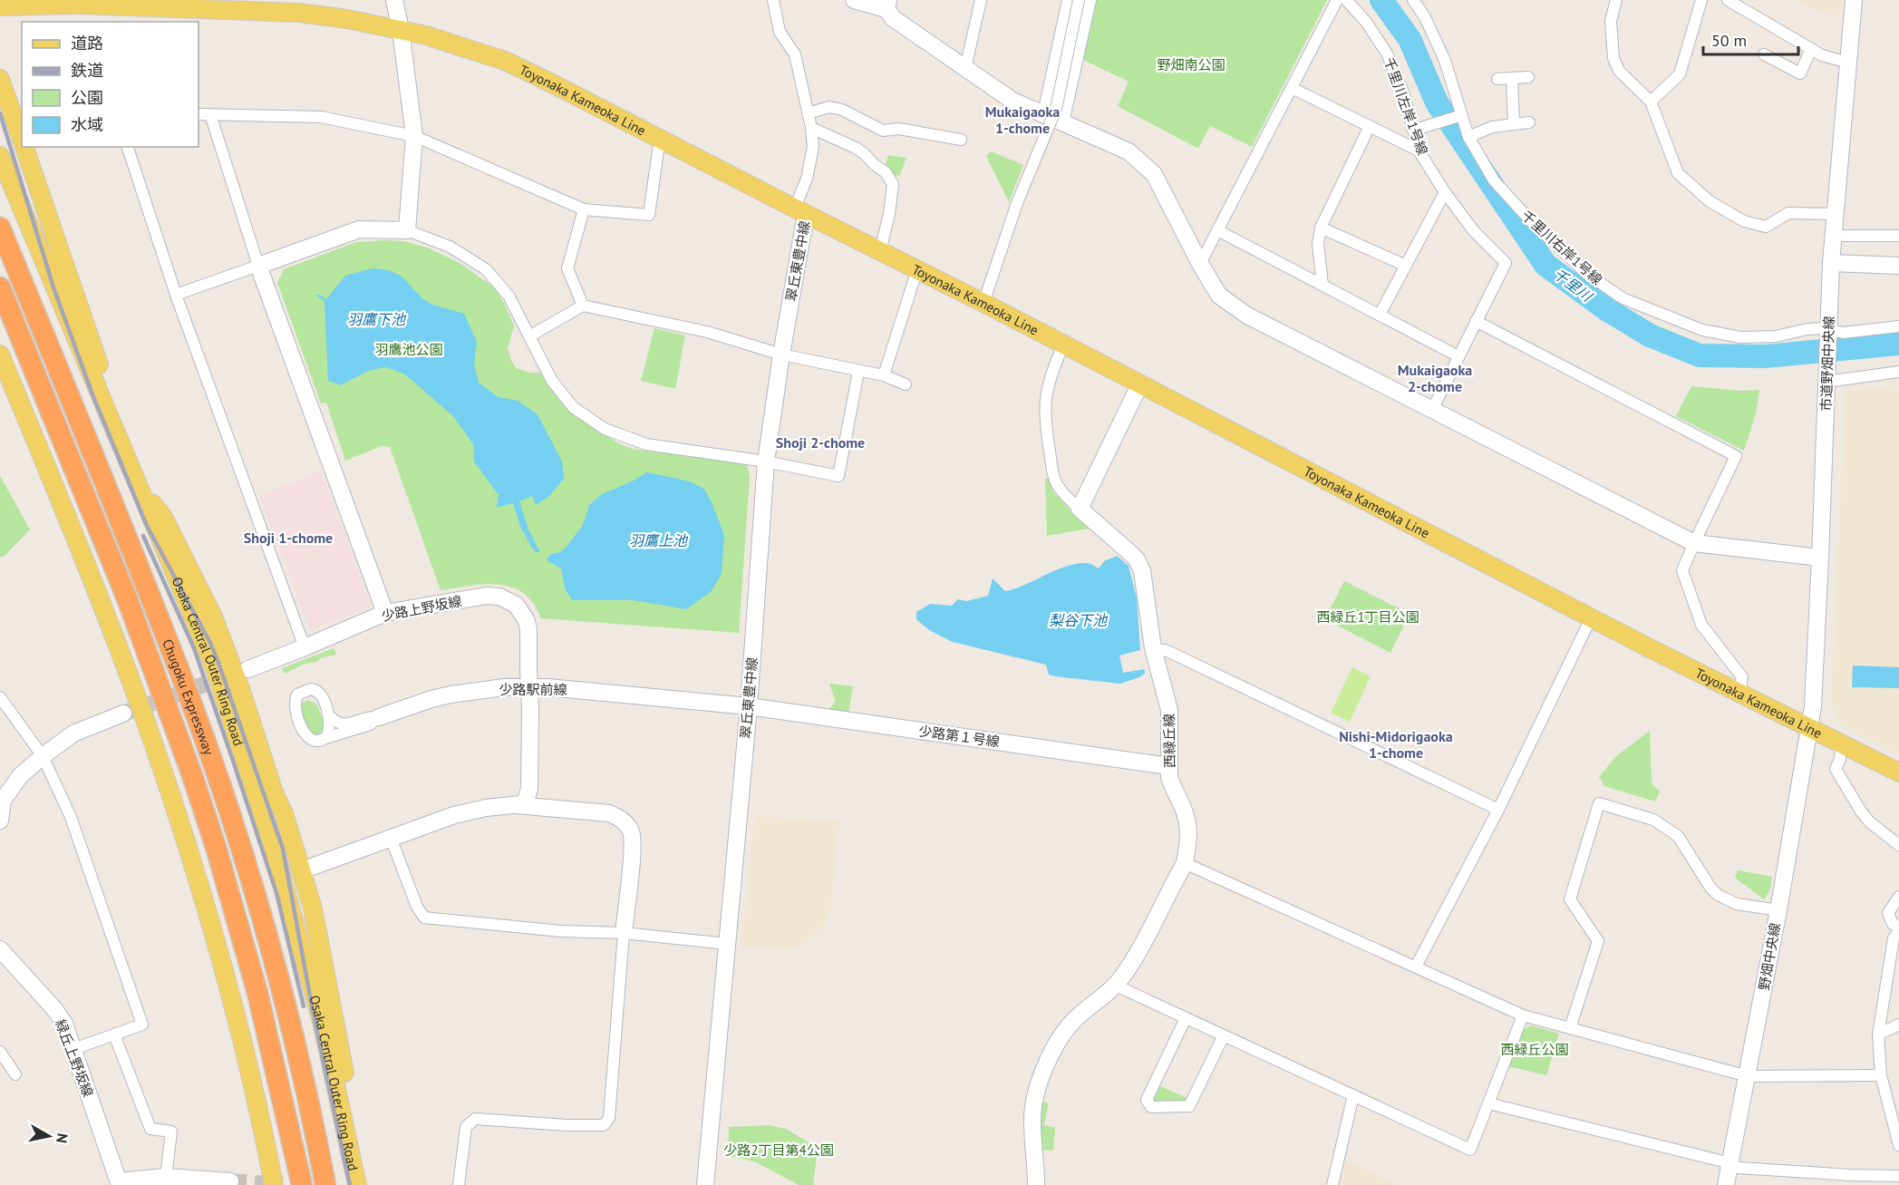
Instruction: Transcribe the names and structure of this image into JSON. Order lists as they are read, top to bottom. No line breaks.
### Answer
{"streets":{"highway":["Chugoku Expressway"],"main road":["Toyonaka Kameoka Line","Osaka Central Outer Ring Road"],"street":["千里川左岸1号線","千里川右岸1号線","翠丘東豊中線","市道野畑中央線","少路上野坂線","少路駅前線","少路第１号線","西緑丘線","野畑中央線","緑丘上野坂線"]},"crossings":[["Toyonaka Kameoka Line","翠丘東豊中線"],["Toyonaka Kameoka Line","市道野畑中央線"],["Toyonaka Kameoka Line","野畑中央線"],["千里川右岸1号線","市道野畑中央線"],["翠丘東豊中線","少路駅前線"],["翠丘東豊中線","少路第１号線"],["市道野畑中央線","野畑中央線"],["少路上野坂線","少路駅前線"],["少路駅前線","少路第１号線"],["少路第１号線","西緑丘線"]],"districts":["Mukaigaoka 1-chome","Mukaigaoka 2-chome","Shoji 2-chome","Shoji 1-chome","Nishi-Midorigaoka 1-chome"],"water":["千里川","羽鷹下池","羽鷹上池","梨谷下池"],"parks":["野畑南公園","羽鷹池公園","西緑丘1丁目公園","西緑丘公園","少路2丁目第4公園"],"legend":["道路","鉄道","公園","水域"],"scale_bar":"50 m","north":"right"}
